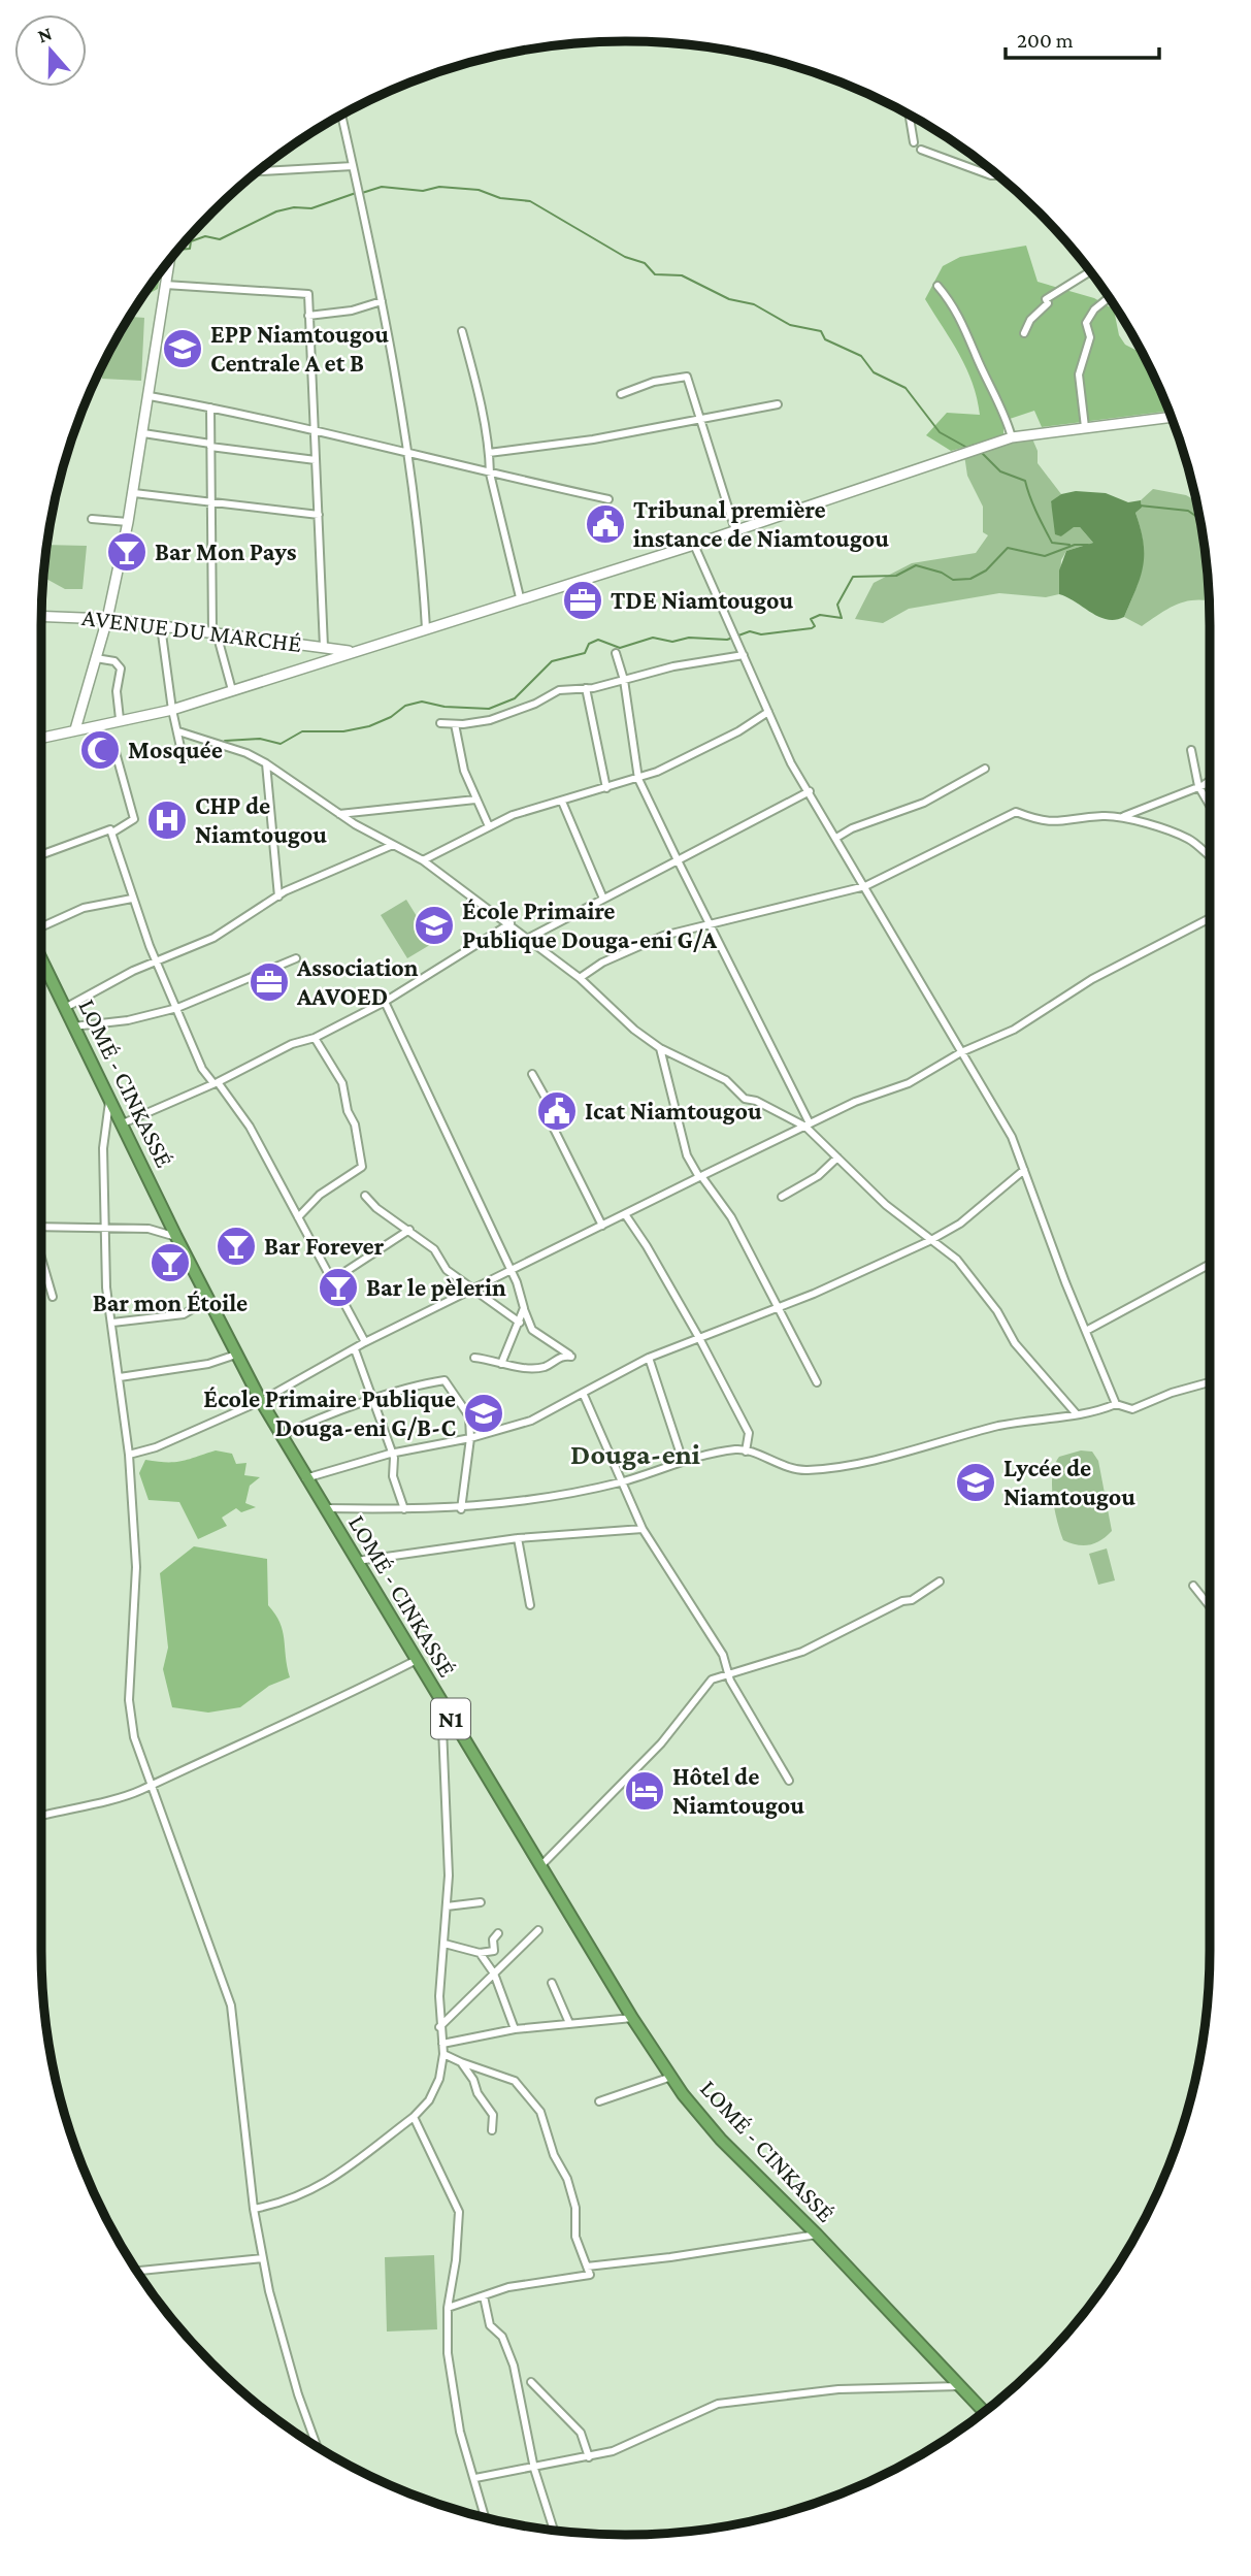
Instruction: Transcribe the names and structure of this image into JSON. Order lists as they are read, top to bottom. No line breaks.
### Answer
{"streets":{"highway":["LOMÉ - CINKASSÉ","N1"],"main road":["AVENUE DU MARCHÉ"]},"districts":["Douga-eni"],"places":{"school or university":["EPP Niamtougou Centrale A et B","École Primaire Publique Douga-eni G/A","École Primaire Publique Douga-eni G/B-C","Lycée de Niamtougou"],"public building":["Tribunal première instance de Niamtougou","Icat Niamtougou"],"bar":["Bar Mon Pays","Bar Forever","Bar mon Étoile","Bar le pèlerin"],"office":["TDE Niamtougou","Association AAVOED"],"mosque":["Mosquée"],"hospital":["CHP de Niamtougou"],"hotel":["Hôtel de Niamtougou"]},"scale_bar":"200 m","north":"top"}
